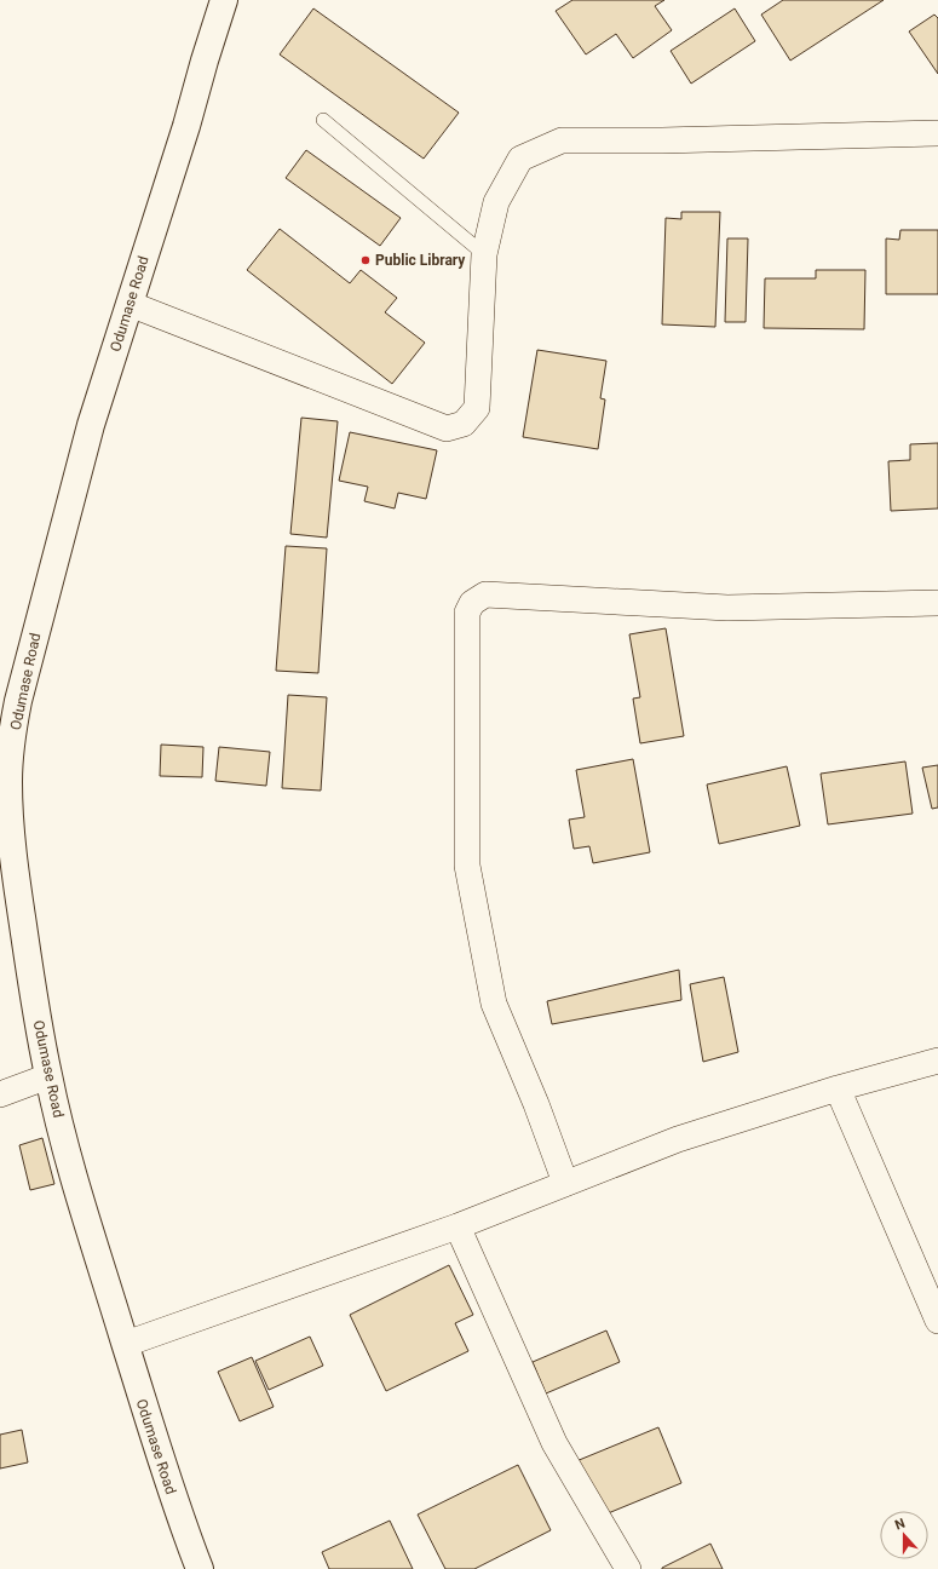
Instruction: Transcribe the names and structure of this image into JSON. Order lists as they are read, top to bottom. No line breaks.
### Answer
{"streets":{"main road":["Odumase Road"]},"places":["Public Library"],"north":"top"}
